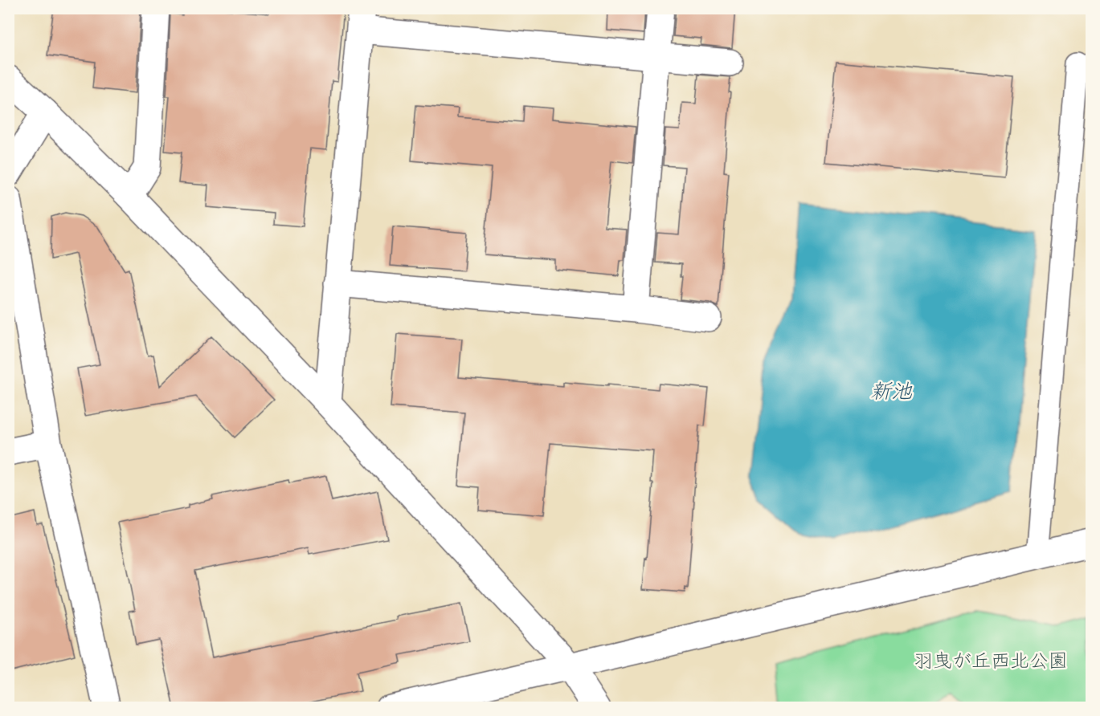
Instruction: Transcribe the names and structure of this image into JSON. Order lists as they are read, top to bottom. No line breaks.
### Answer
{"water":["新池"],"parks":["羽曳が丘西北公園"]}
